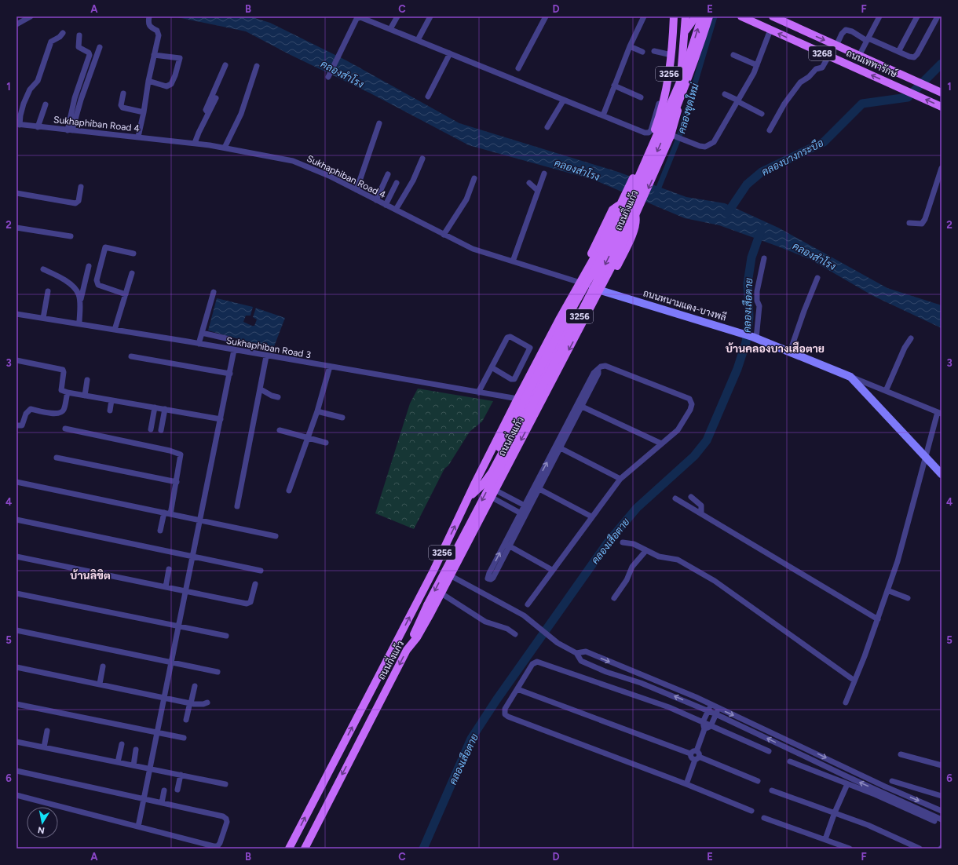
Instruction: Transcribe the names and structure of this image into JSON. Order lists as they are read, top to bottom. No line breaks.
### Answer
{"streets":{"main road":["3268","ถนนเทพารักษ์","3256","ถนนกิ่งแก้ว","ถนนหนามแดง-บางพลี"],"street":["Sukhaphiban Road 4","Sukhaphiban Road 3"]},"crossings":[["3256","ถนนกิ่งแก้ว"],["3256","ถนนหนามแดง-บางพลี"],["Sukhaphiban Road 4","ถนนกิ่งแก้ว"],["ถนนกิ่งแก้ว","ถนนหนามแดง-บางพลี"],["ถนนกิ่งแก้ว","Sukhaphiban Road 3"]],"districts":["บ้านคลองบางเสือตาย","บ้านลิขิต"],"water":["คลองสำโรง","คลองขุดใหม่","คลองบางกระบือ","คลองเสือตาย"],"north":"bottom","grid":{"columns":["A","B","C","D","E","F"],"rows":["1","2","3","4","5","6"]}}
